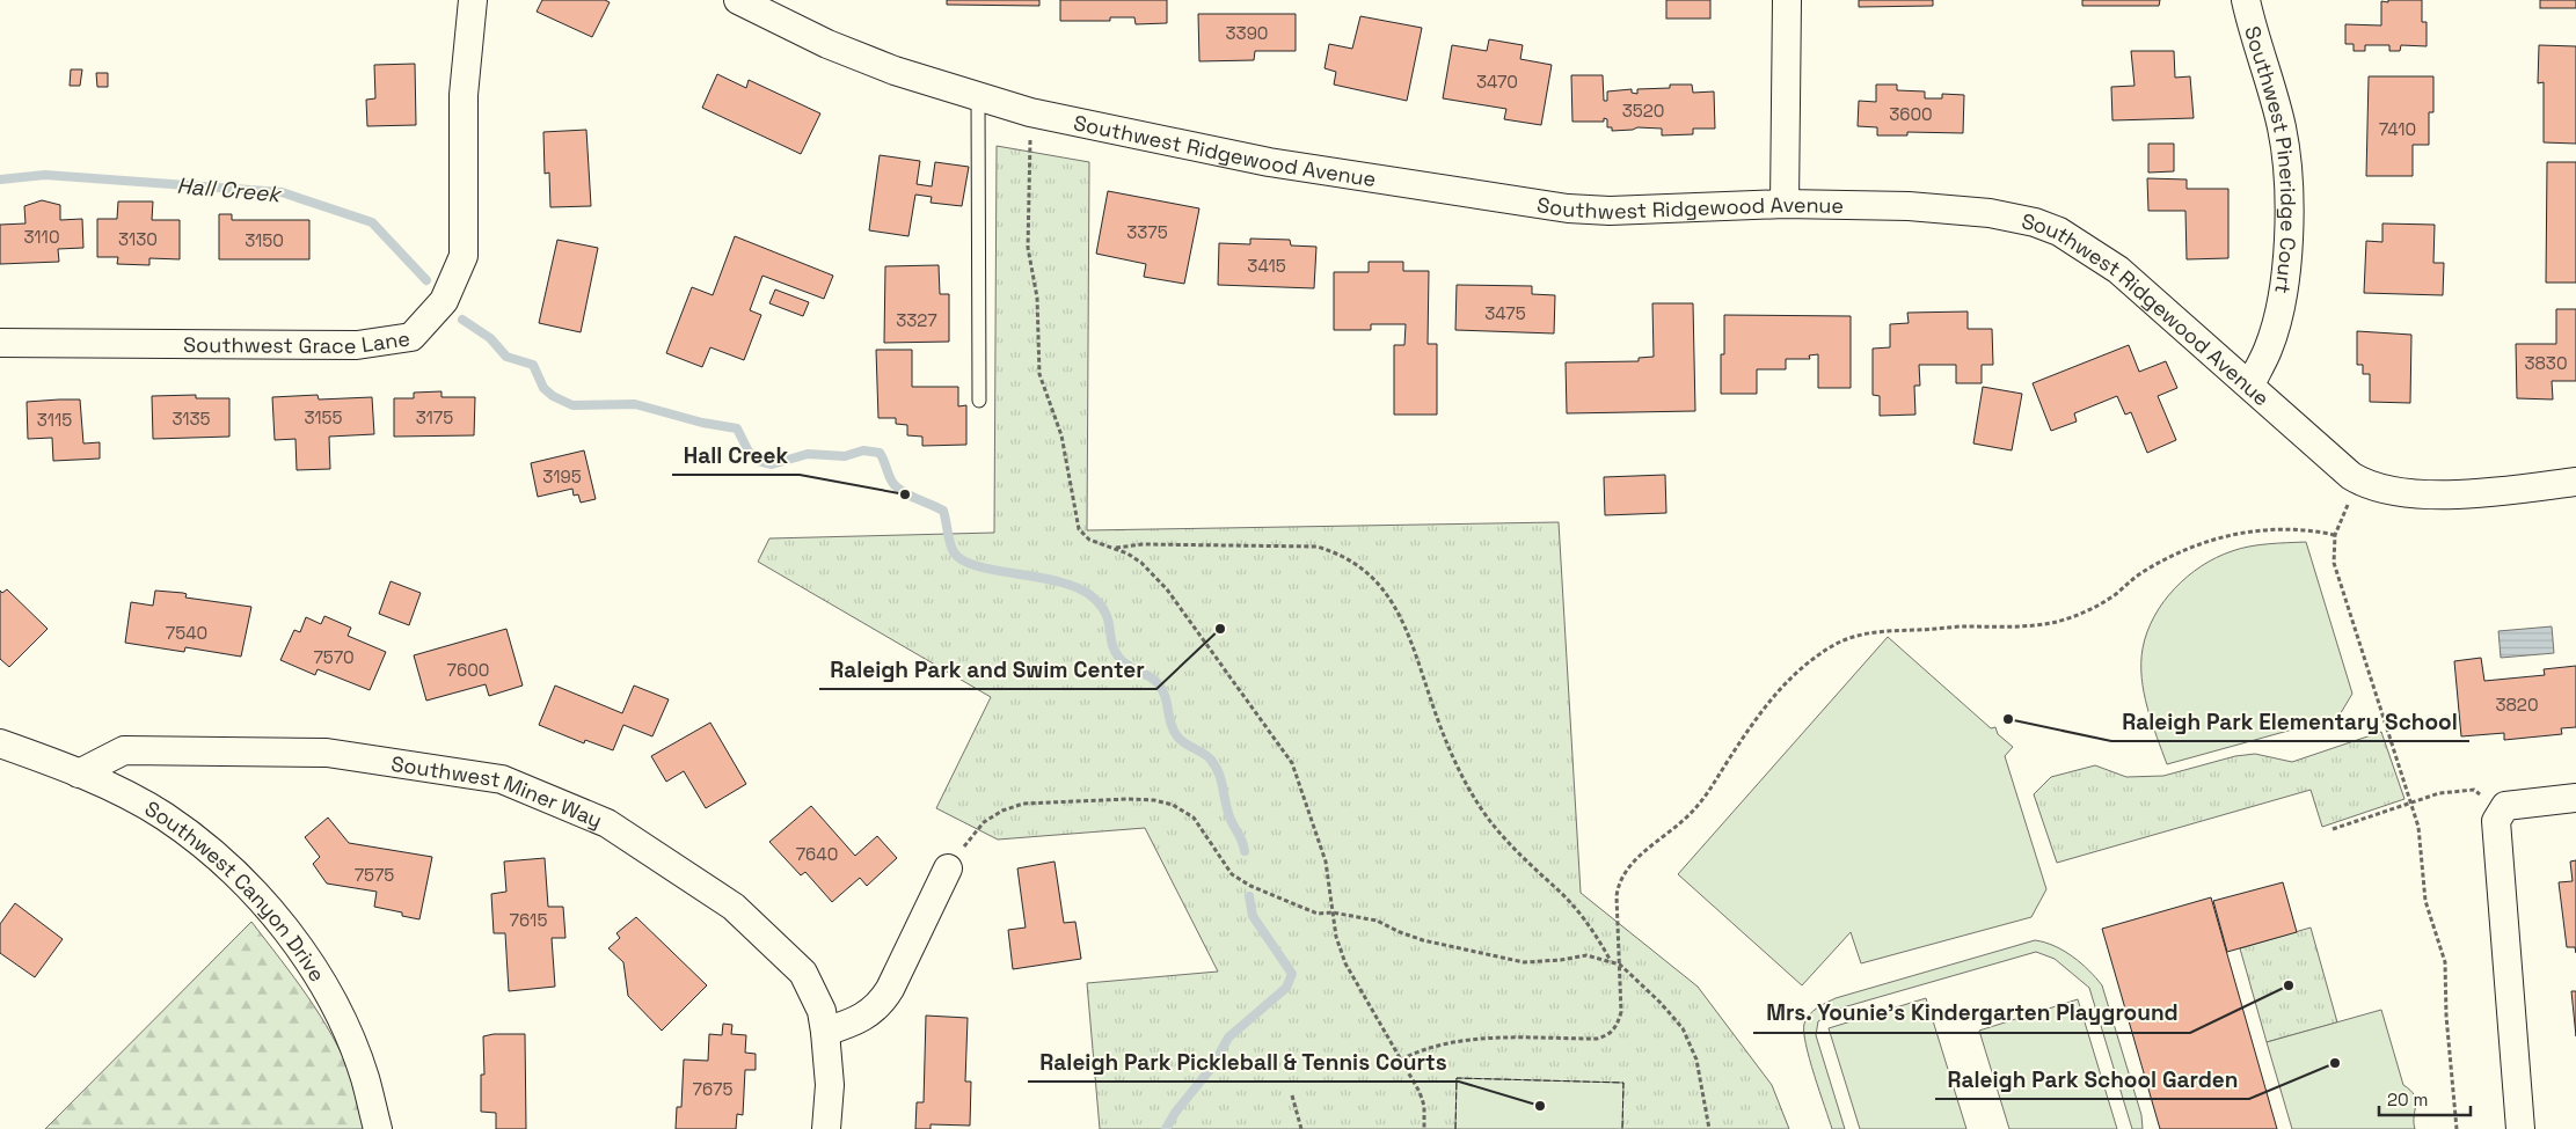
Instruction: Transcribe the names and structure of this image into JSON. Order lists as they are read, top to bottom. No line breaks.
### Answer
{"streets":{"street":["Southwest Ridgewood Avenue","Southwest Pineridge Court","Southwest Grace Lane","Southwest Miner Way","Southwest Canyon Drive"]},"crossings":[["Southwest Ridgewood Avenue","Southwest Pineridge Court"],["Southwest Miner Way","Southwest Canyon Drive"]],"water":["Hall Creek"],"places":["Hall Creek","Raleigh Park and Swim Center","Raleigh Park Elementary School","Mrs. Younie's Kindergarten Playground","Raleigh Park School Garden","Raleigh Park Pickleball & Tennis Courts"],"house_numbers":["3390","3470","3520","3600","7410","3375","3110","3130","3150","3415","3475","3327","3830","3155","3175","3135","3115","3195","7540","7570","7600","3820","7640","7575","7615","7675"],"scale_bar":"20 m"}
